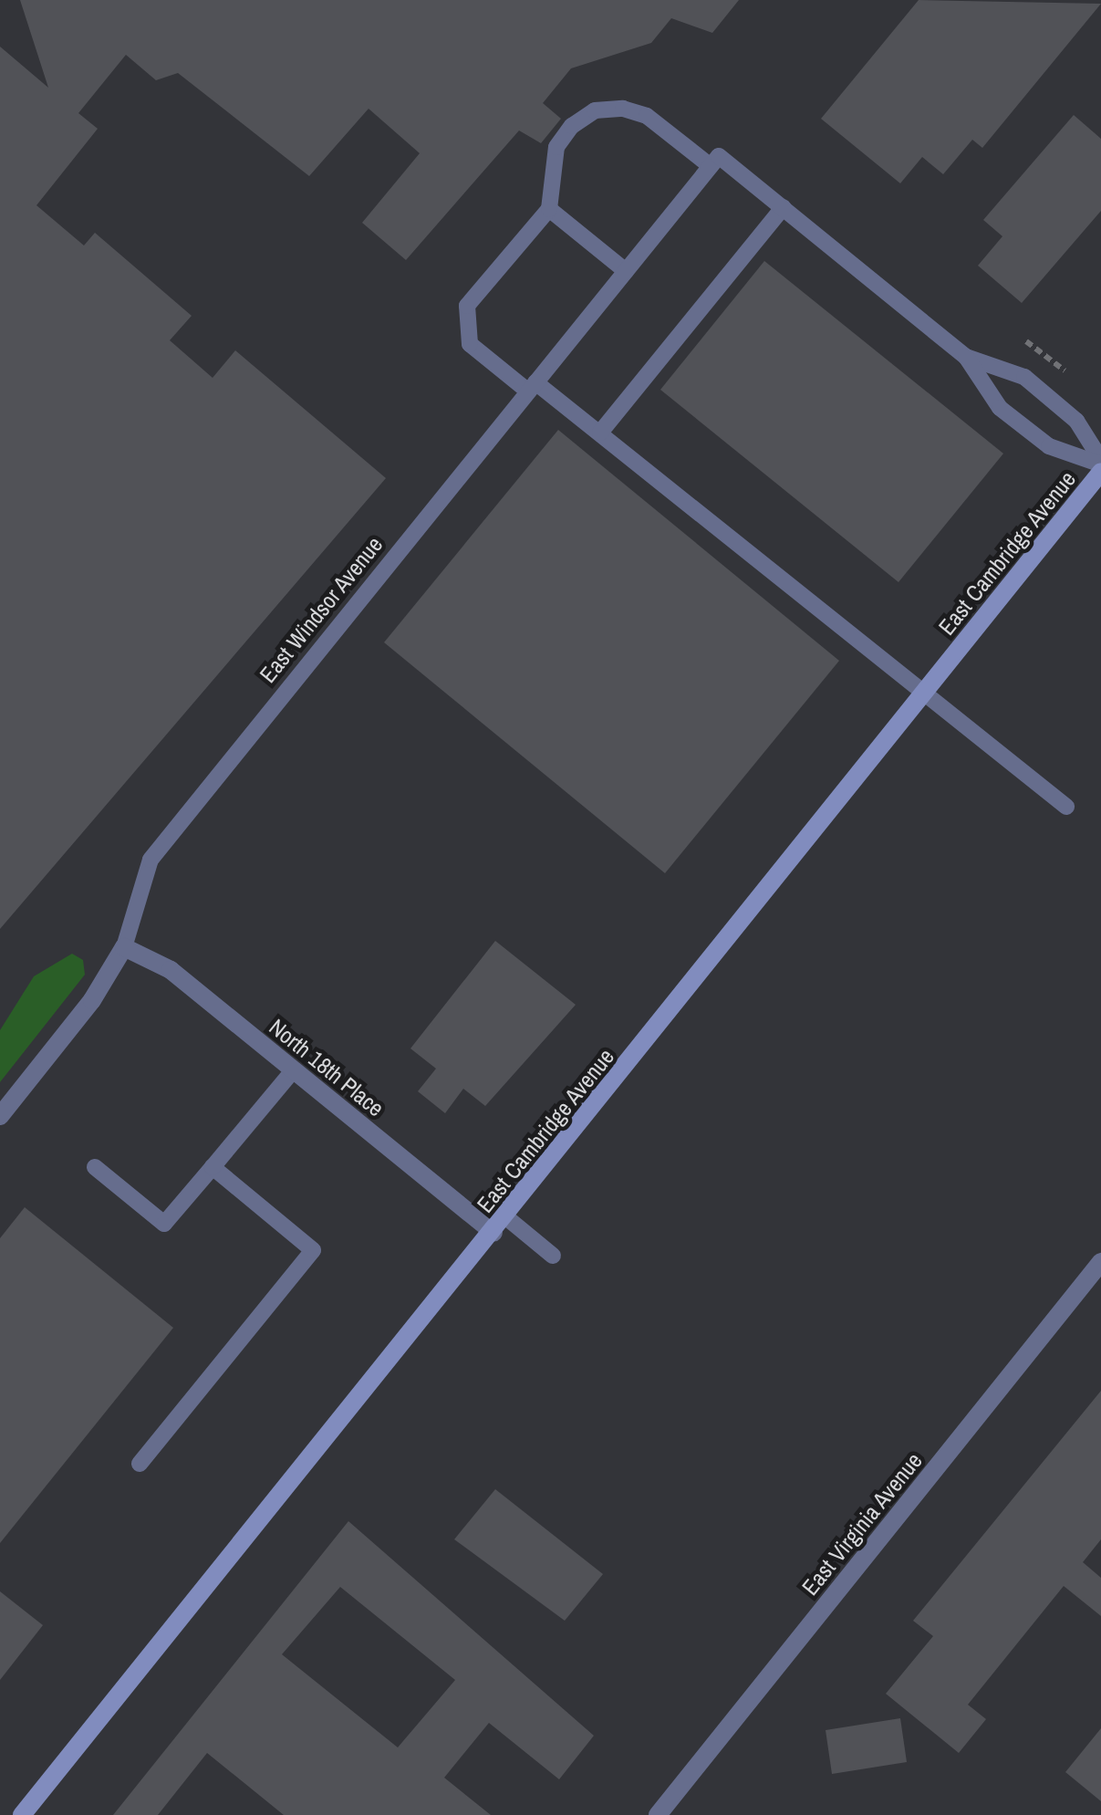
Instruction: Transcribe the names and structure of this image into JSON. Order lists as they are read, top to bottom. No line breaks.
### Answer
{"streets":{"street":["East Cambridge Avenue","East Windsor Avenue","North 18th Place","East Virginia Avenue"]},"crossings":[["East Cambridge Avenue","North 18th Place"],["East Windsor Avenue","North 18th Place"]]}
